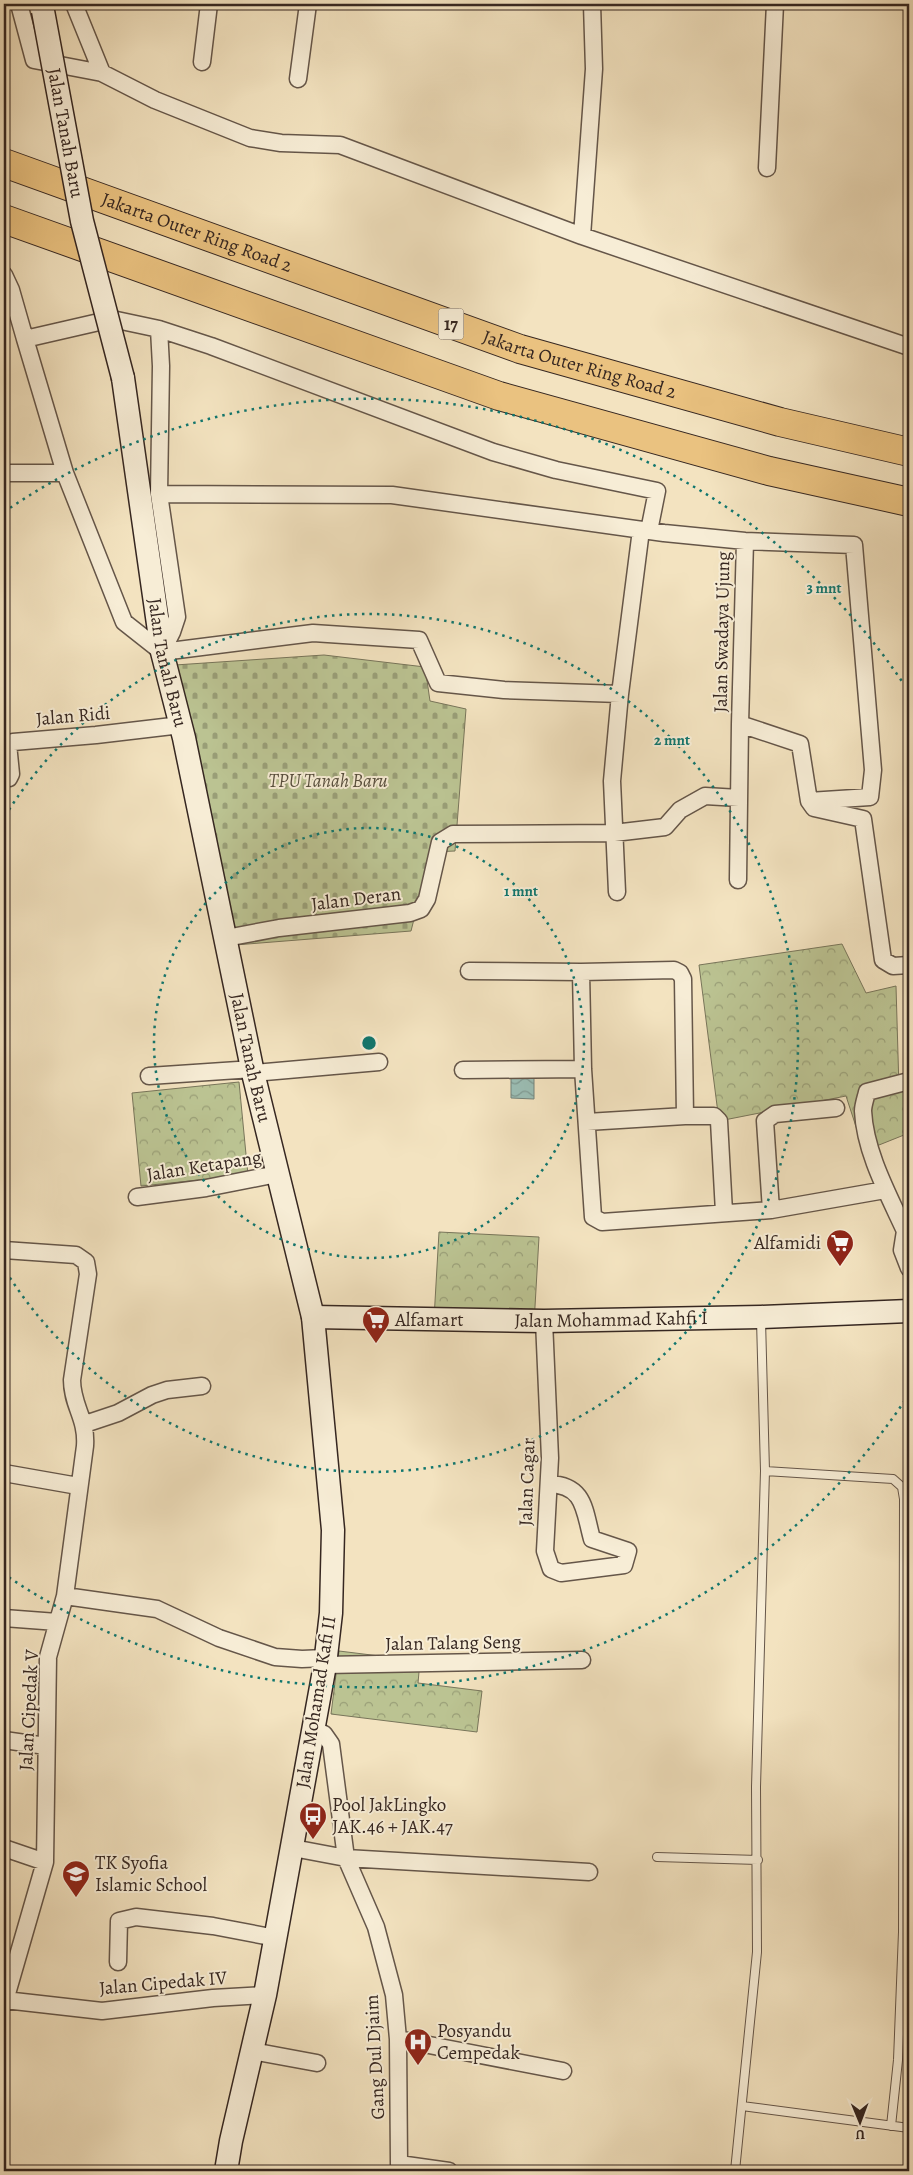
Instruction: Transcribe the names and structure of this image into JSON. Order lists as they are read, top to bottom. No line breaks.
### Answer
{"streets":{"highway":["Jakarta Outer Ring Road 2","17"],"main road":["Jalan Tanah Baru","Jalan Mohammad Kahfi I","Jalan Mohamad Kafi II"],"street":["Jalan Swadaya Ujung","Jalan Ridi","Jalan Deran","Jalan Ketapang","Jalan Cagar","Jalan Talang Seng","Jalan Cipedak V","Jalan Cipedak IV","Gang Dul Djaim"]},"crossings":[["Jalan Tanah Baru","Jalan Ridi"],["Jalan Tanah Baru","Jalan Deran"],["Jalan Tanah Baru","Jalan Ketapang"],["Jalan Tanah Baru","Jalan Mohammad Kahfi I"],["Jalan Tanah Baru","Jalan Mohamad Kafi II"],["Jalan Mohammad Kahfi I","Jalan Cagar"],["Jalan Mohammad Kahfi I","Jalan Mohamad Kafi II"],["Jalan Talang Seng","Jalan Mohamad Kafi II"],["Jalan Mohamad Kafi II","Jalan Cipedak IV"],["Jalan Mohamad Kafi II","Gang Dul Djaim"],["Jalan Cipedak V","Jalan Cipedak IV"]],"parks":["TPU Tanah Baru"],"places":{"supermarket":["Alfamidi","Alfamart"],"bus stop":["Pool JakLingko JAK.46 + JAK.47"],"school or university":["TK Syofia Islamic School"],"hospital":["Posyandu Cempedak"]},"north":"bottom","rings":["3 mnt","2 mnt","1 mnt"]}
